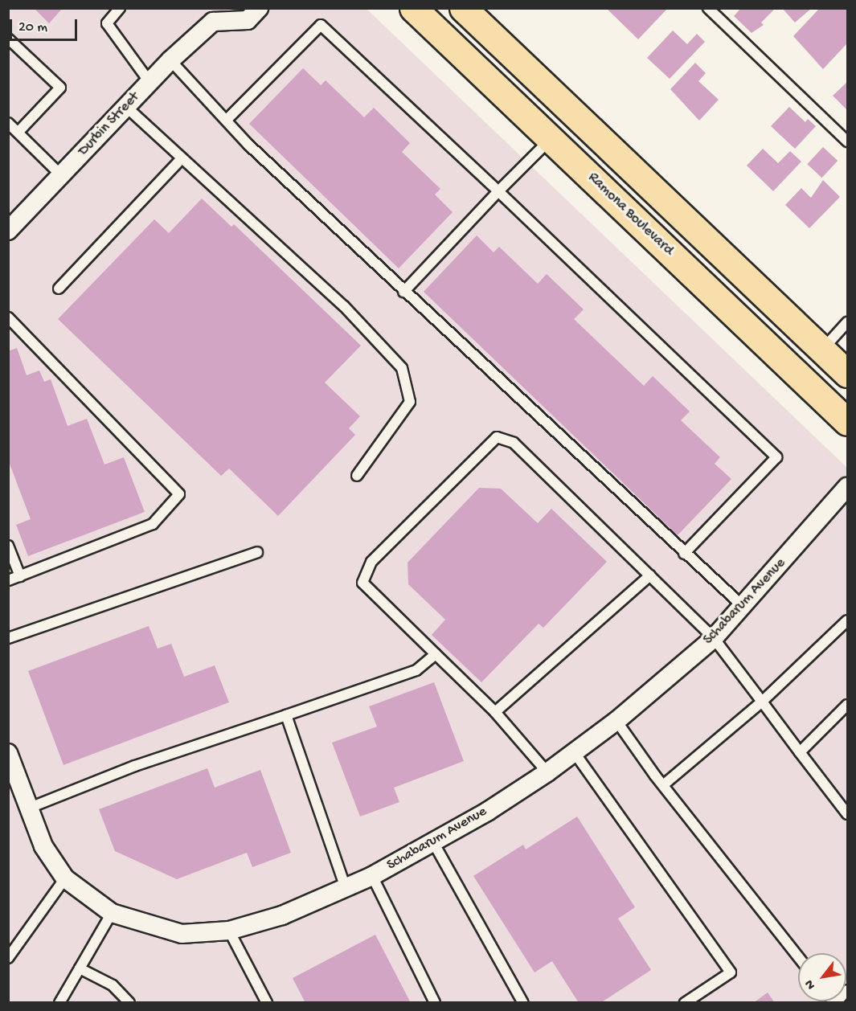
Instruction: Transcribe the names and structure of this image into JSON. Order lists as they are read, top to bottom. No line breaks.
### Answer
{"streets":{"main road":["Ramona Boulevard"],"street":["Durbin Street","Schabarum Avenue"]},"scale_bar":"20 m","north":"bottom left"}
